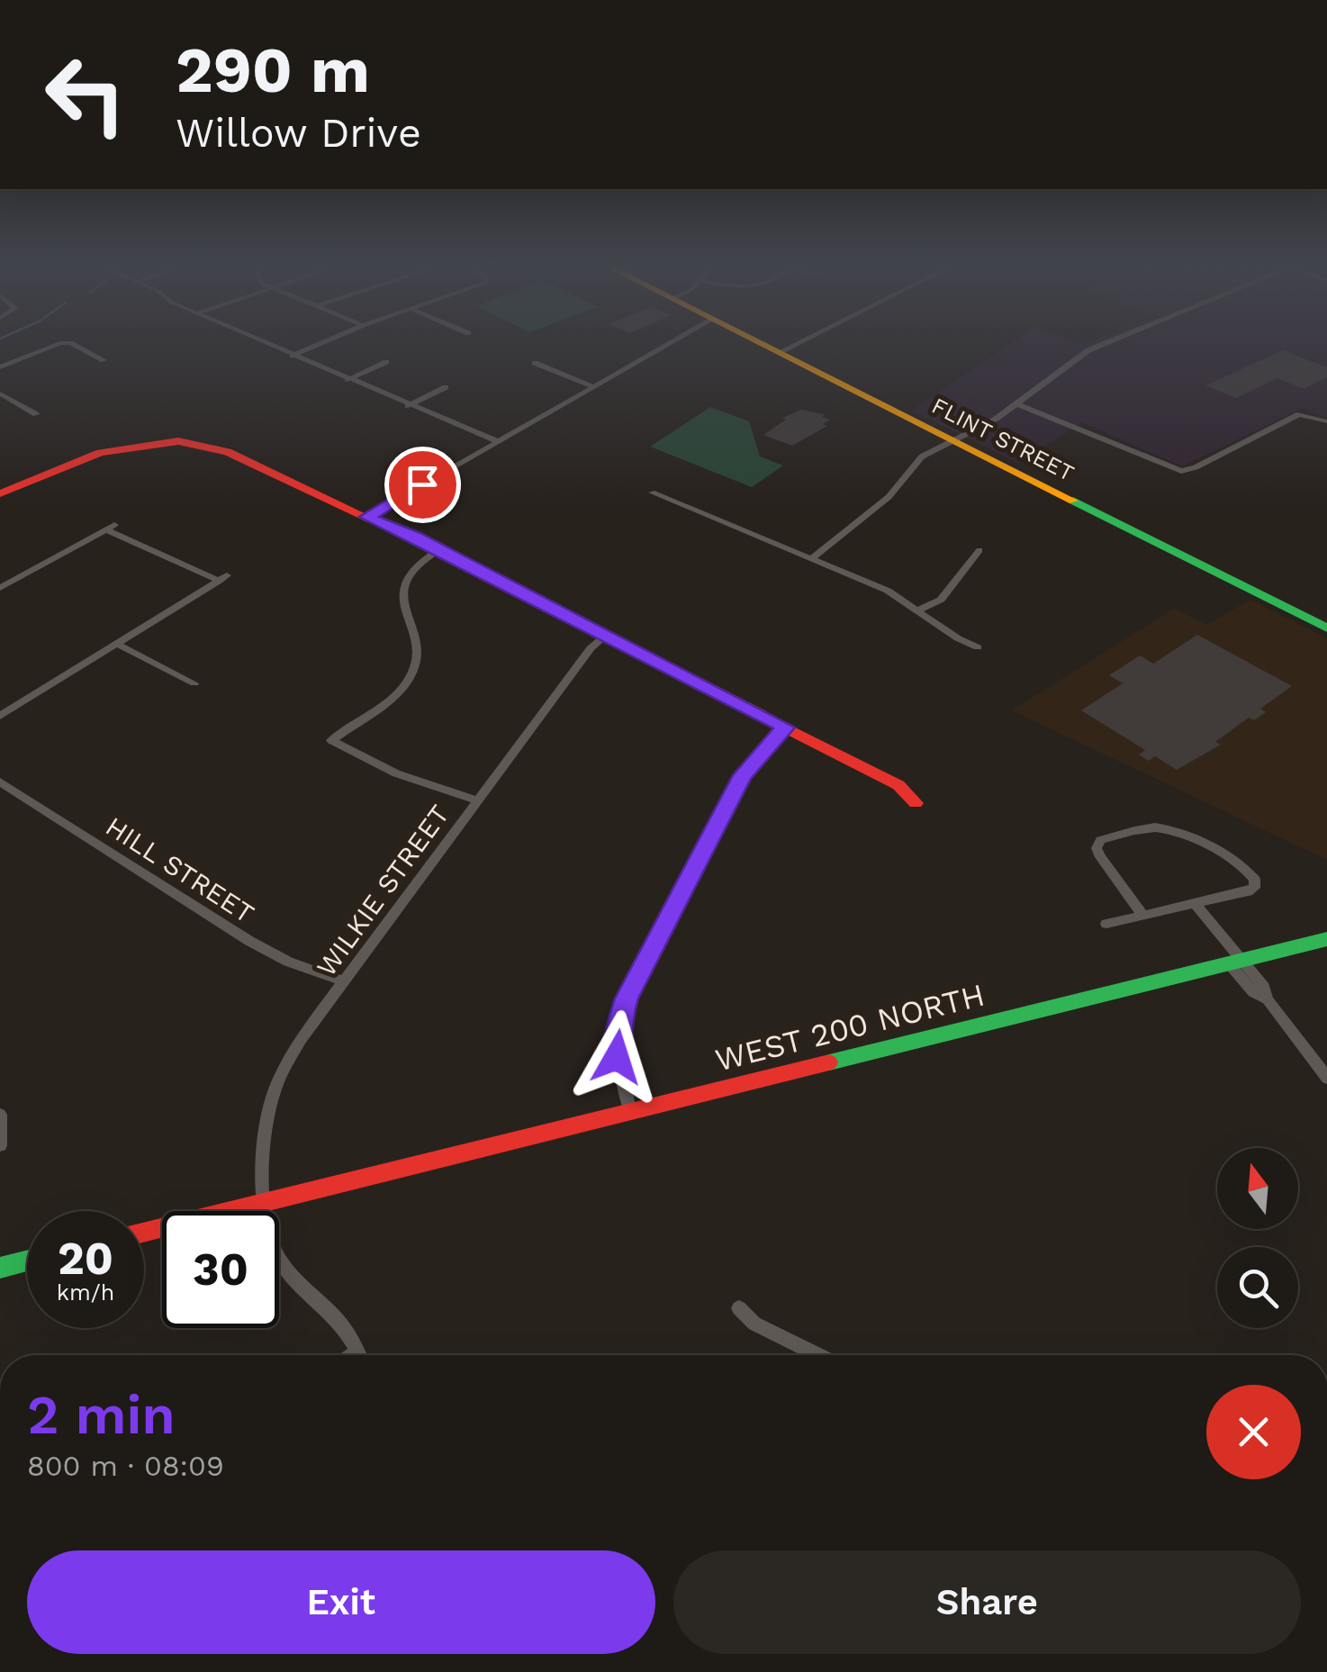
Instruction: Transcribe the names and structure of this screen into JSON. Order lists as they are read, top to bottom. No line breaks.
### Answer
{"streets":{"street":["FLINT STREET","HILL STREET","WILKIE STREET","WEST 200 NORTH"]},"crossings":[["HILL STREET","WILKIE STREET"],["WILKIE STREET","WEST 200 NORTH"]],"north":"top","page":{"turn":["290 m","Willow Drive"],"speed":"20 km/h","limit":"30","heading":["2 min","800 m · 08:09"],"buttons":["Exit","Share"]}}
